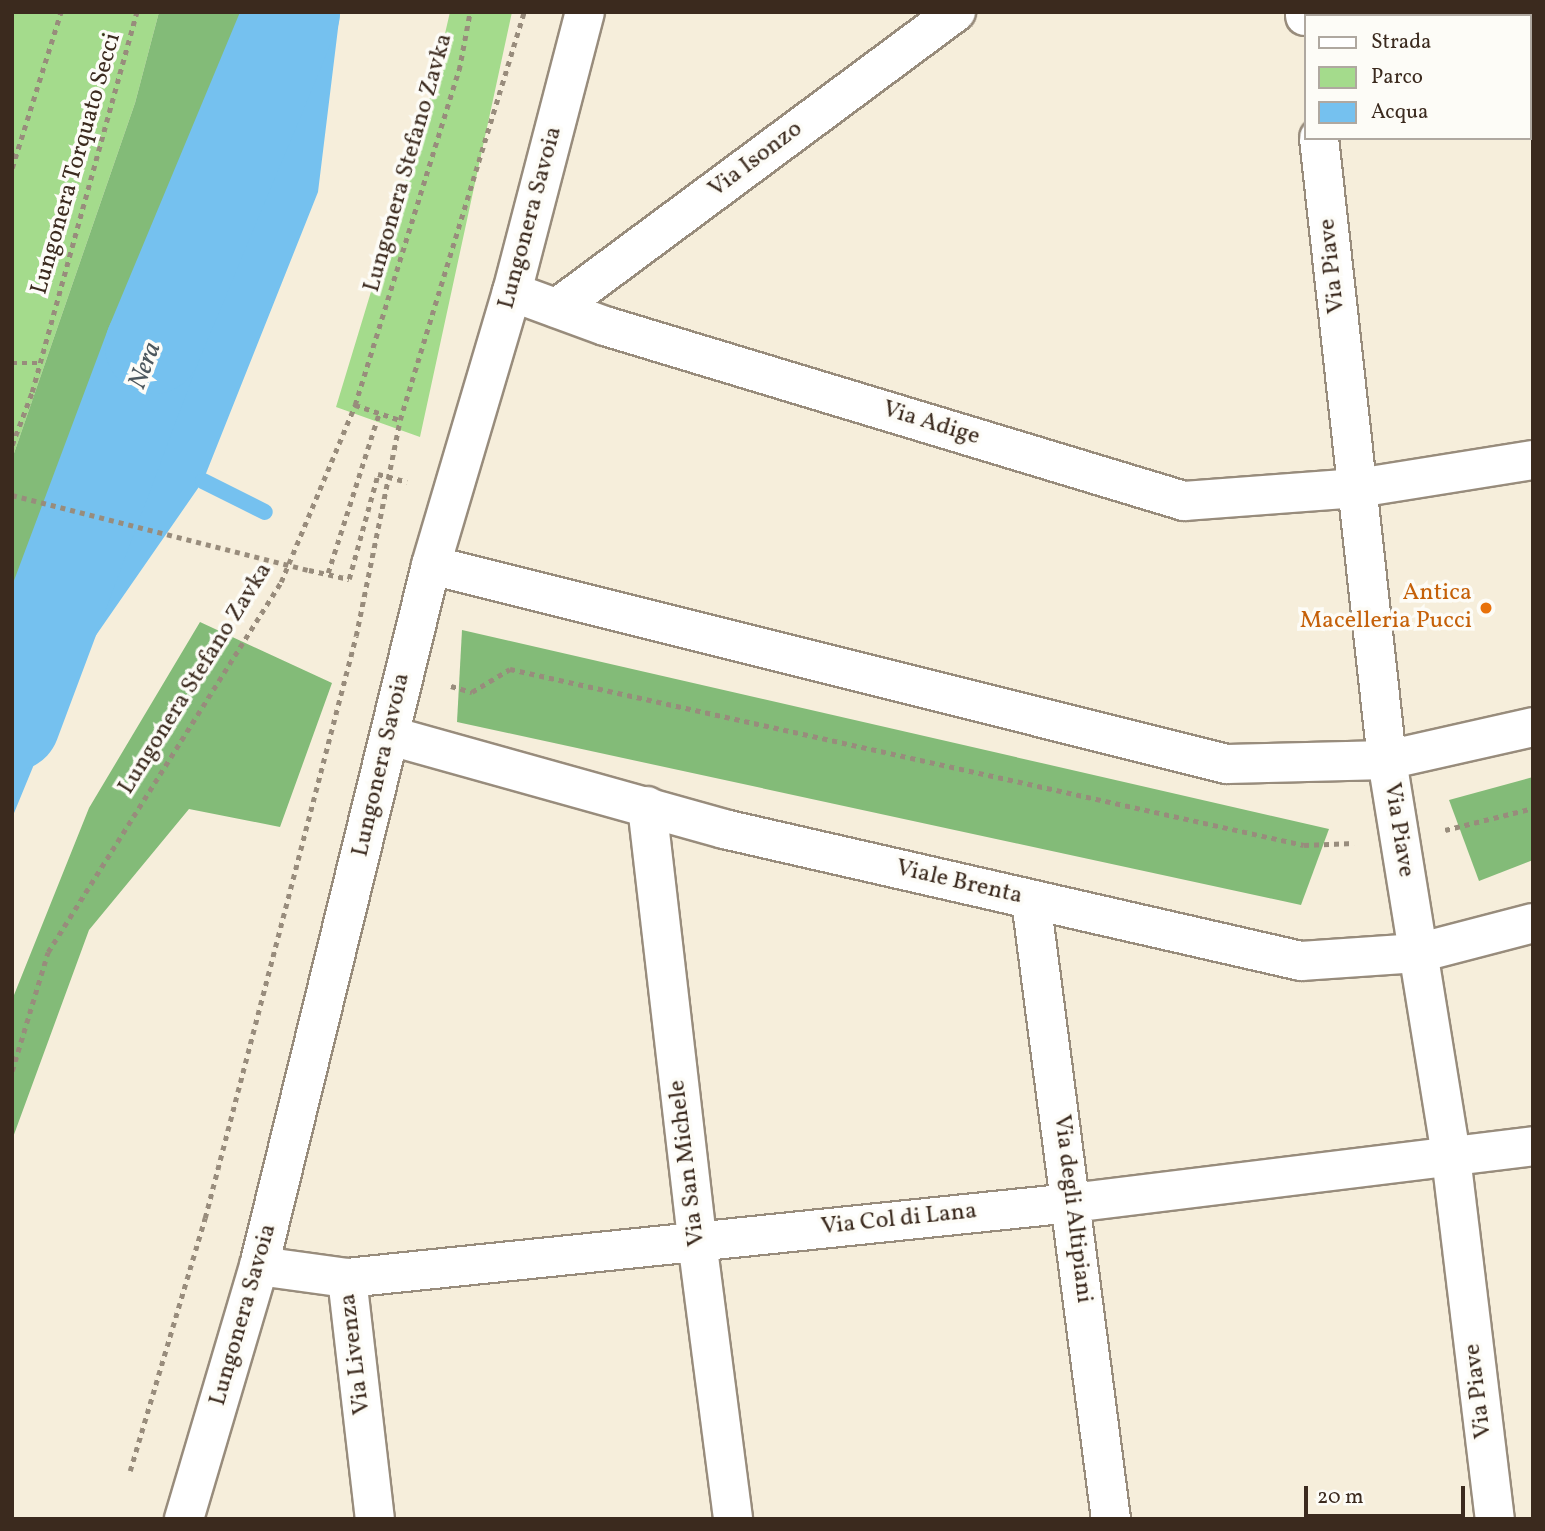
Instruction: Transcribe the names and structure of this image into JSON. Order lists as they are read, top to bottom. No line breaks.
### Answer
{"streets":{"street":["Via Isonzo","Lungonera Savoia","Via Piave","Via Adige","Viale Brenta","Via San Michele","Via degli Altipiani","Via Col di Lana","Via Livenza"],"path":["Lungonera Stefano Zavka","Lungonera Torquato Secci"]},"crossings":[["Via Isonzo","Via Adige"],["Lungonera Savoia","Via Adige"],["Lungonera Savoia","Viale Brenta"],["Lungonera Savoia","Via Livenza"],["Via Piave","Via Adige"],["Via Piave","Viale Brenta"],["Via Piave","Via Col di Lana"],["Viale Brenta","Via San Michele"],["Viale Brenta","Via degli Altipiani"],["Via San Michele","Via Col di Lana"],["Via degli Altipiani","Via Col di Lana"],["Via Col di Lana","Via Livenza"]],"water":["Nera"],"places":["Antica Macelleria Pucci"],"legend":["Strada","Parco","Acqua"],"scale_bar":"20 m"}
